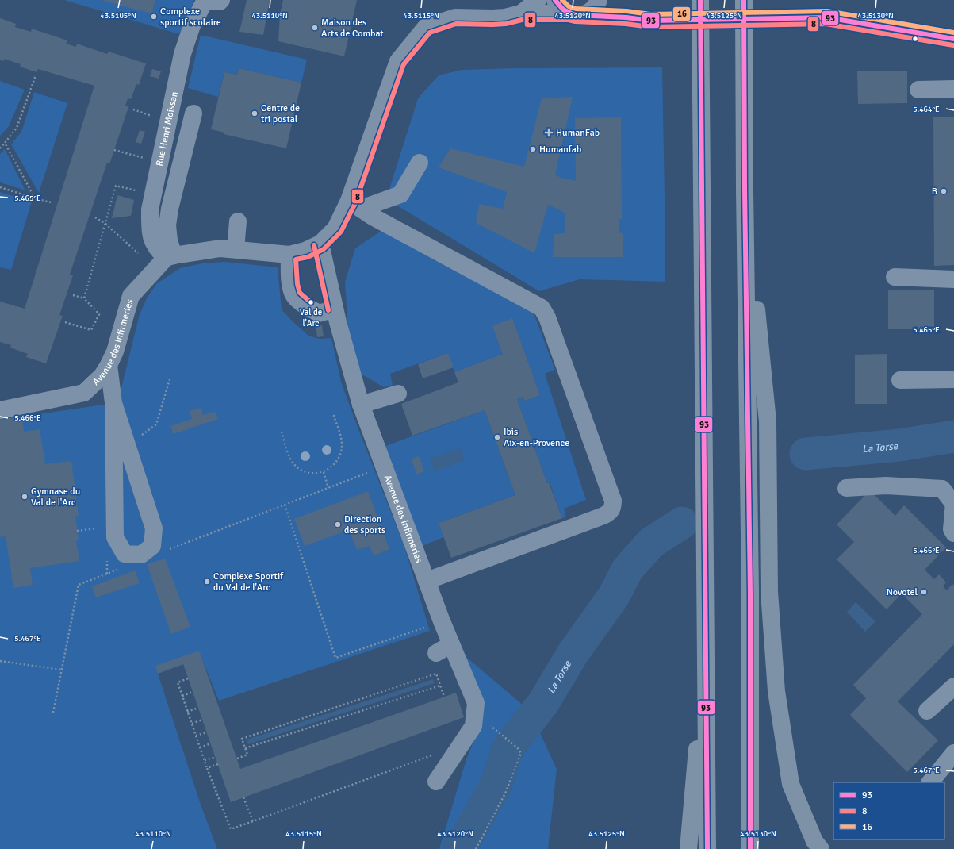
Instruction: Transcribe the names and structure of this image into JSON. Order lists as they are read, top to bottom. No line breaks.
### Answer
{"streets":{"street":["Rue Henri Moissan","Avenue des Infirmeries"]},"crossings":[["Rue Henri Moissan","Avenue des Infirmeries"]],"water":["La Torse"],"places":{"other":["Complexe sportif scolaire","Maison des Arts de Combat","Centre de tri postal","Humanfab","B","Val de l'Arc","Ibis Aix-en-Provence","Gymnase du Val de l'Arc","Direction des sports","Complexe Sportif du Val de l'Arc","Novotel"],"health":["HumanFab"]},"lines":["transit line 93","transit line 16","transit line 8"],"legend":["93","8","16"],"coordinates":["43.5105°N","43.5110°N","43.5115°N","43.5120°N","43.5125°N","43.5130°N","5.464°E","5.465°E","5.466°E","5.467°E"]}
